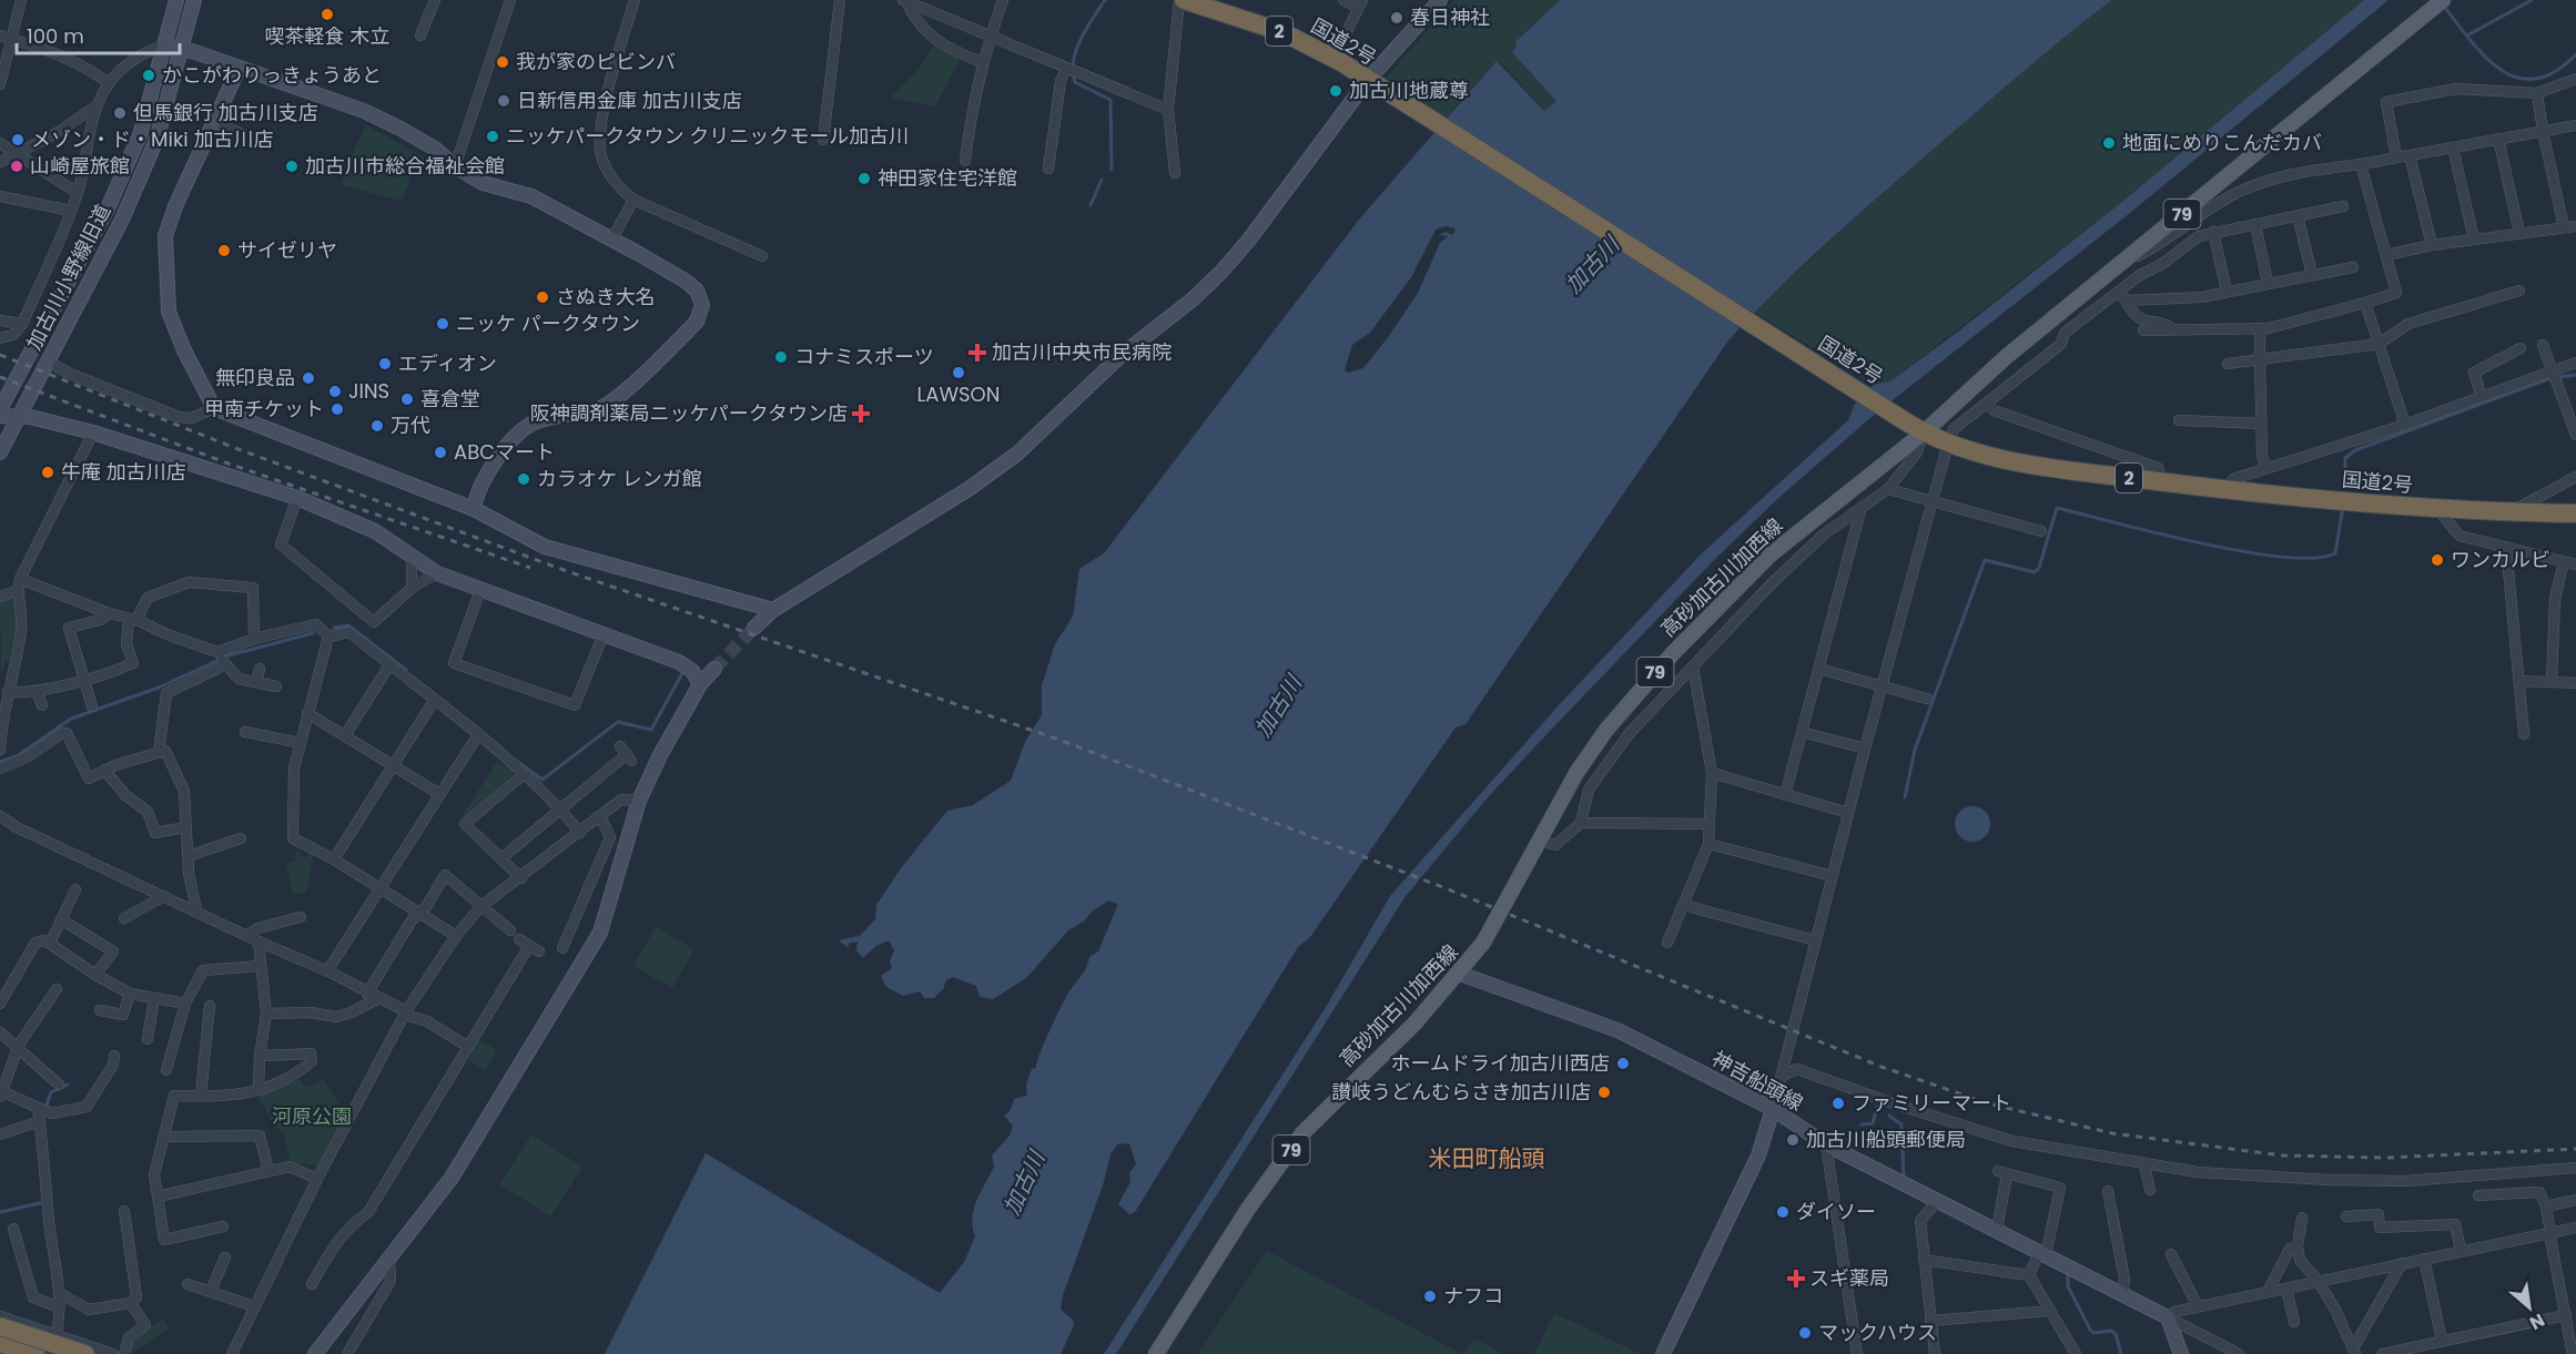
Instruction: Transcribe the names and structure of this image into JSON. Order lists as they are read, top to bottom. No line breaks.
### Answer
{"streets":{"highway":["2","国道2号"],"main road":["79","高砂加古川加西線"],"street":["加古川小野線旧道","神吉船頭線"]},"crossings":[["国道2号","高砂加古川加西線"],["高砂加古川加西線","神吉船頭線"]],"districts":["米田町船頭"],"water":["加古川"],"parks":["河原公園"],"places":{"other":["喫茶軽食 木立","春日神社","我が家のピビンバ","かこがわりっきょうあと","加古川地蔵尊","日新信用金庫 加古川支店","但馬銀行 加古川支店","ニッケパークタウン クリニックモール加古川","メゾン・ド・Miki 加古川店","地面にめりこんだカバ","山崎屋旅館","加古川市総合福祉会館","神田家住宅洋館","サイゼリヤ","さぬき大名","ニッケ パークタウン","コナミスポーツ","エディオン","LAWSON","無印良品","JINS","喜倉堂","甲南チケット","万代","ABCマート","牛庵 加古川店","カラオケ レンガ館","ワンカルビ","ホームドライ加古川西店","讃岐うどんむらさき加古川店","ファミリーマート","加古川船頭郵便局","ダイソー","ナフコ","マックハウス"],"health":["加古川中央市民病院","阪神調剤薬局ニッケパークタウン店","スギ薬局"]},"scale_bar":"100 m","north":"bottom right"}
